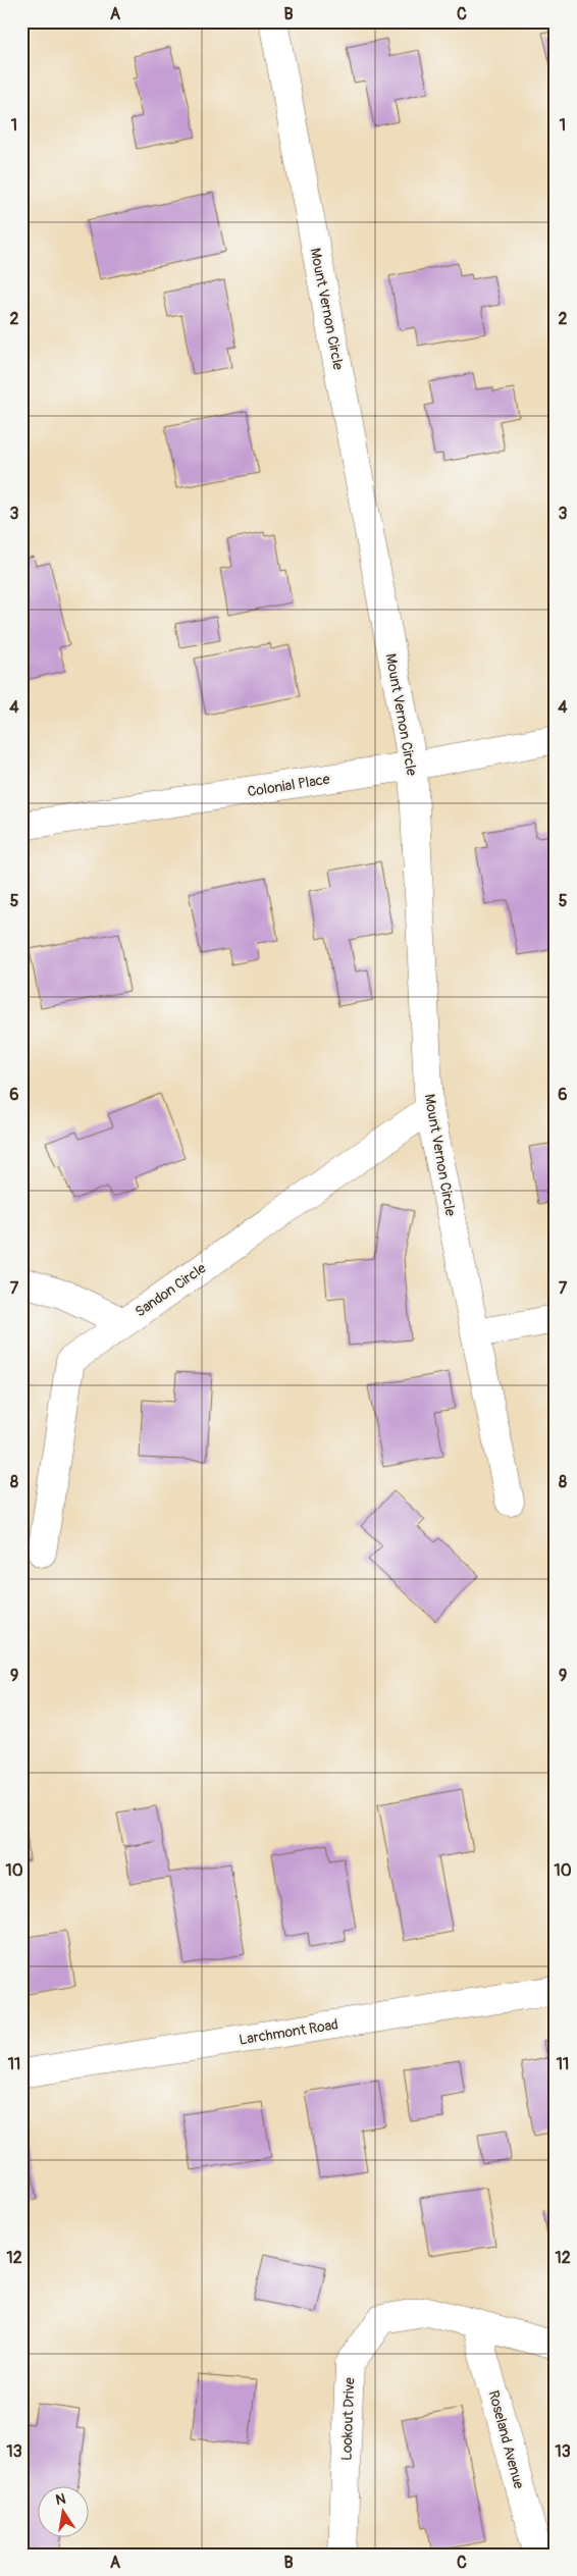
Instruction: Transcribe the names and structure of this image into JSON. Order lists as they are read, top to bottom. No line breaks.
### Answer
{"streets":{"street":["Mount Vernon Circle","Colonial Place","Sandon Circle","Larchmont Road","Lookout Drive","Roseland Avenue"]},"crossings":[["Mount Vernon Circle","Colonial Place"],["Mount Vernon Circle","Sandon Circle"],["Lookout Drive","Roseland Avenue"]],"north":"top","grid":{"columns":["A","B","C"],"rows":["1","2","3","4","5","6","7","8","9","10","11","12","13"]}}
